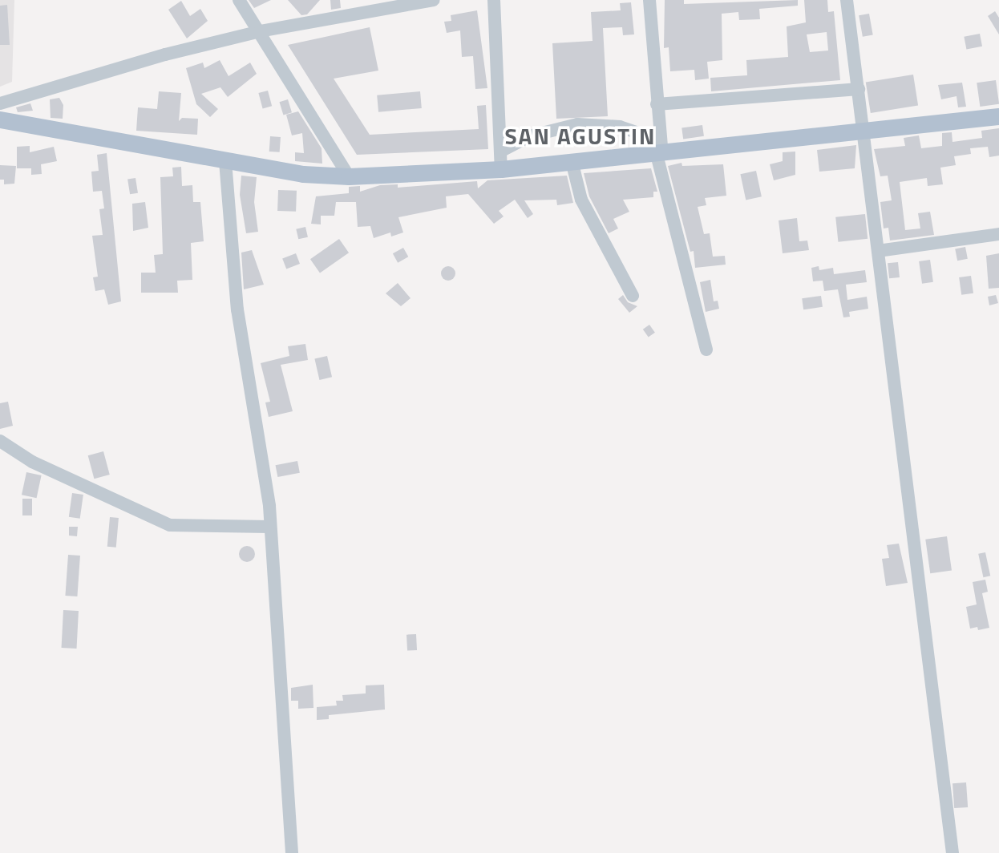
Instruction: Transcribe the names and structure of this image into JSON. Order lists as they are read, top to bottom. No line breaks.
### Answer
{"districts":["SAN AGUSTIN"]}
